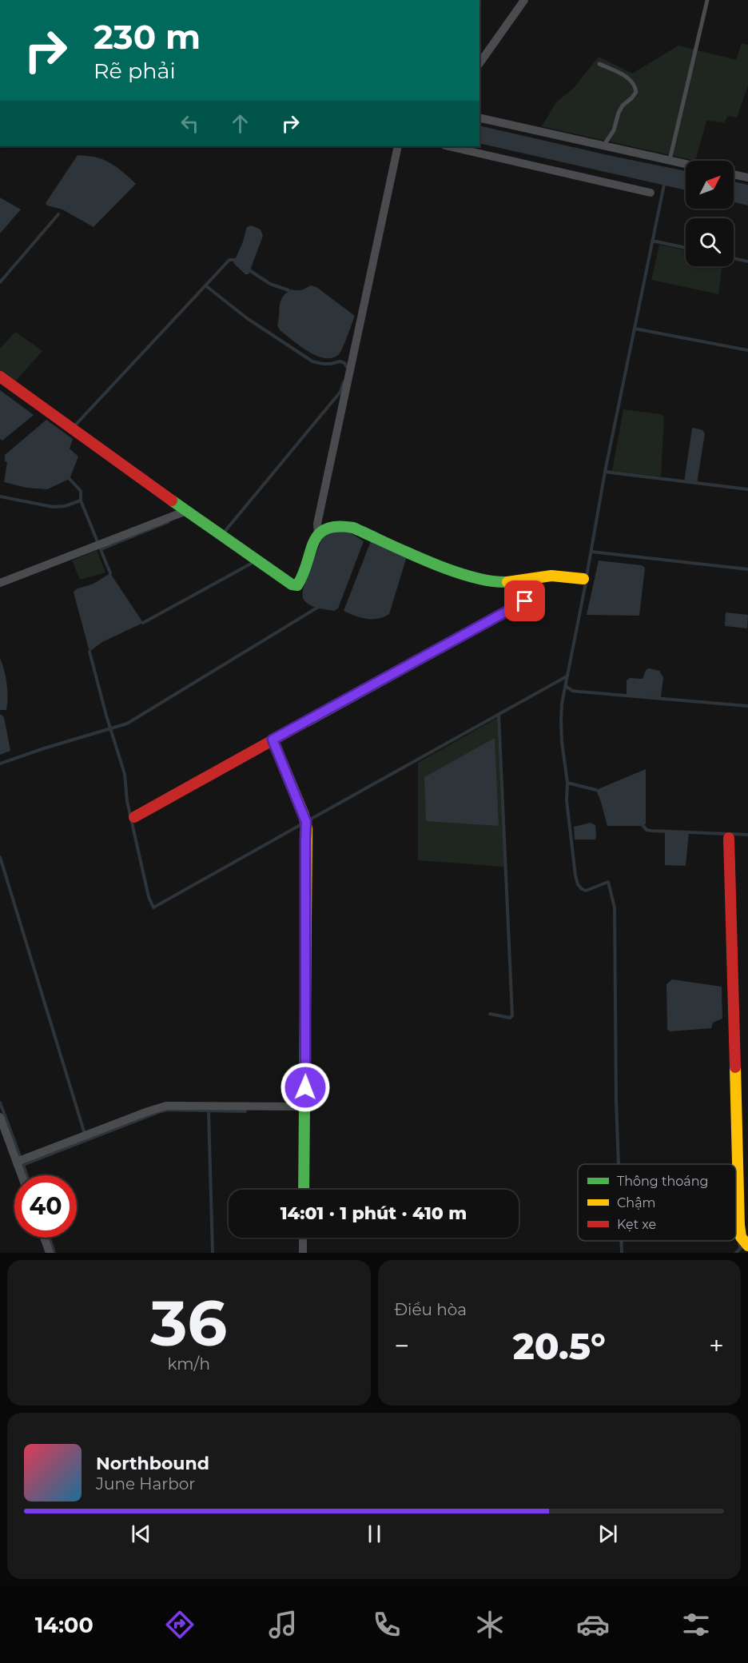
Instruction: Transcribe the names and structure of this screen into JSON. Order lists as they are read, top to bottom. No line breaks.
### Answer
{"legend":["Thông thoáng","Chậm","Kẹt xe"],"north":"top right","page":{"turn":["230 m","Rẽ phải"],"limit":"40","trip":"14:01 · 1 phút · 410 m","tile":[["36","km/h"],"Điều hòa"],"heat":["−","20.5°","+"],"song":["Northbound","June Harbor"],"tabs":"14:00"}}
